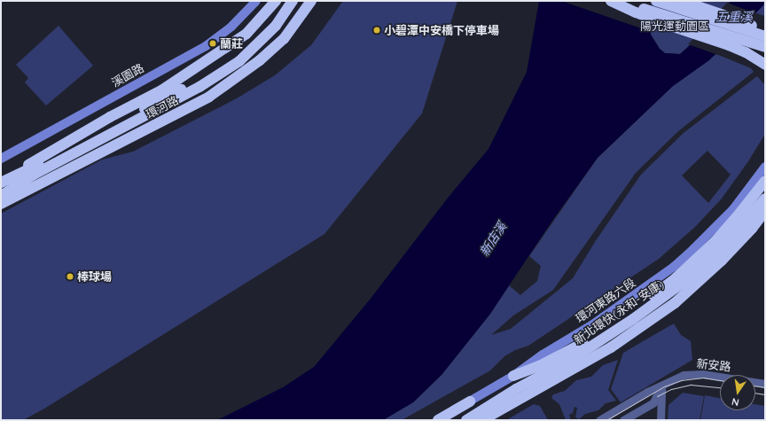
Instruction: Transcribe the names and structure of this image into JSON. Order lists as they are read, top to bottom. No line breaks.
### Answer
{"streets":{"highway":["環河路","新北環快(永和-安康)"],"main road":["溪園路","環河東路六段"],"street":["新安路"]},"water":["五重溪","新店溪"],"parks":["陽光運動園區"],"places":["小碧潭中安橋下停車場","蘭莊","棒球場"],"north":"bottom"}
